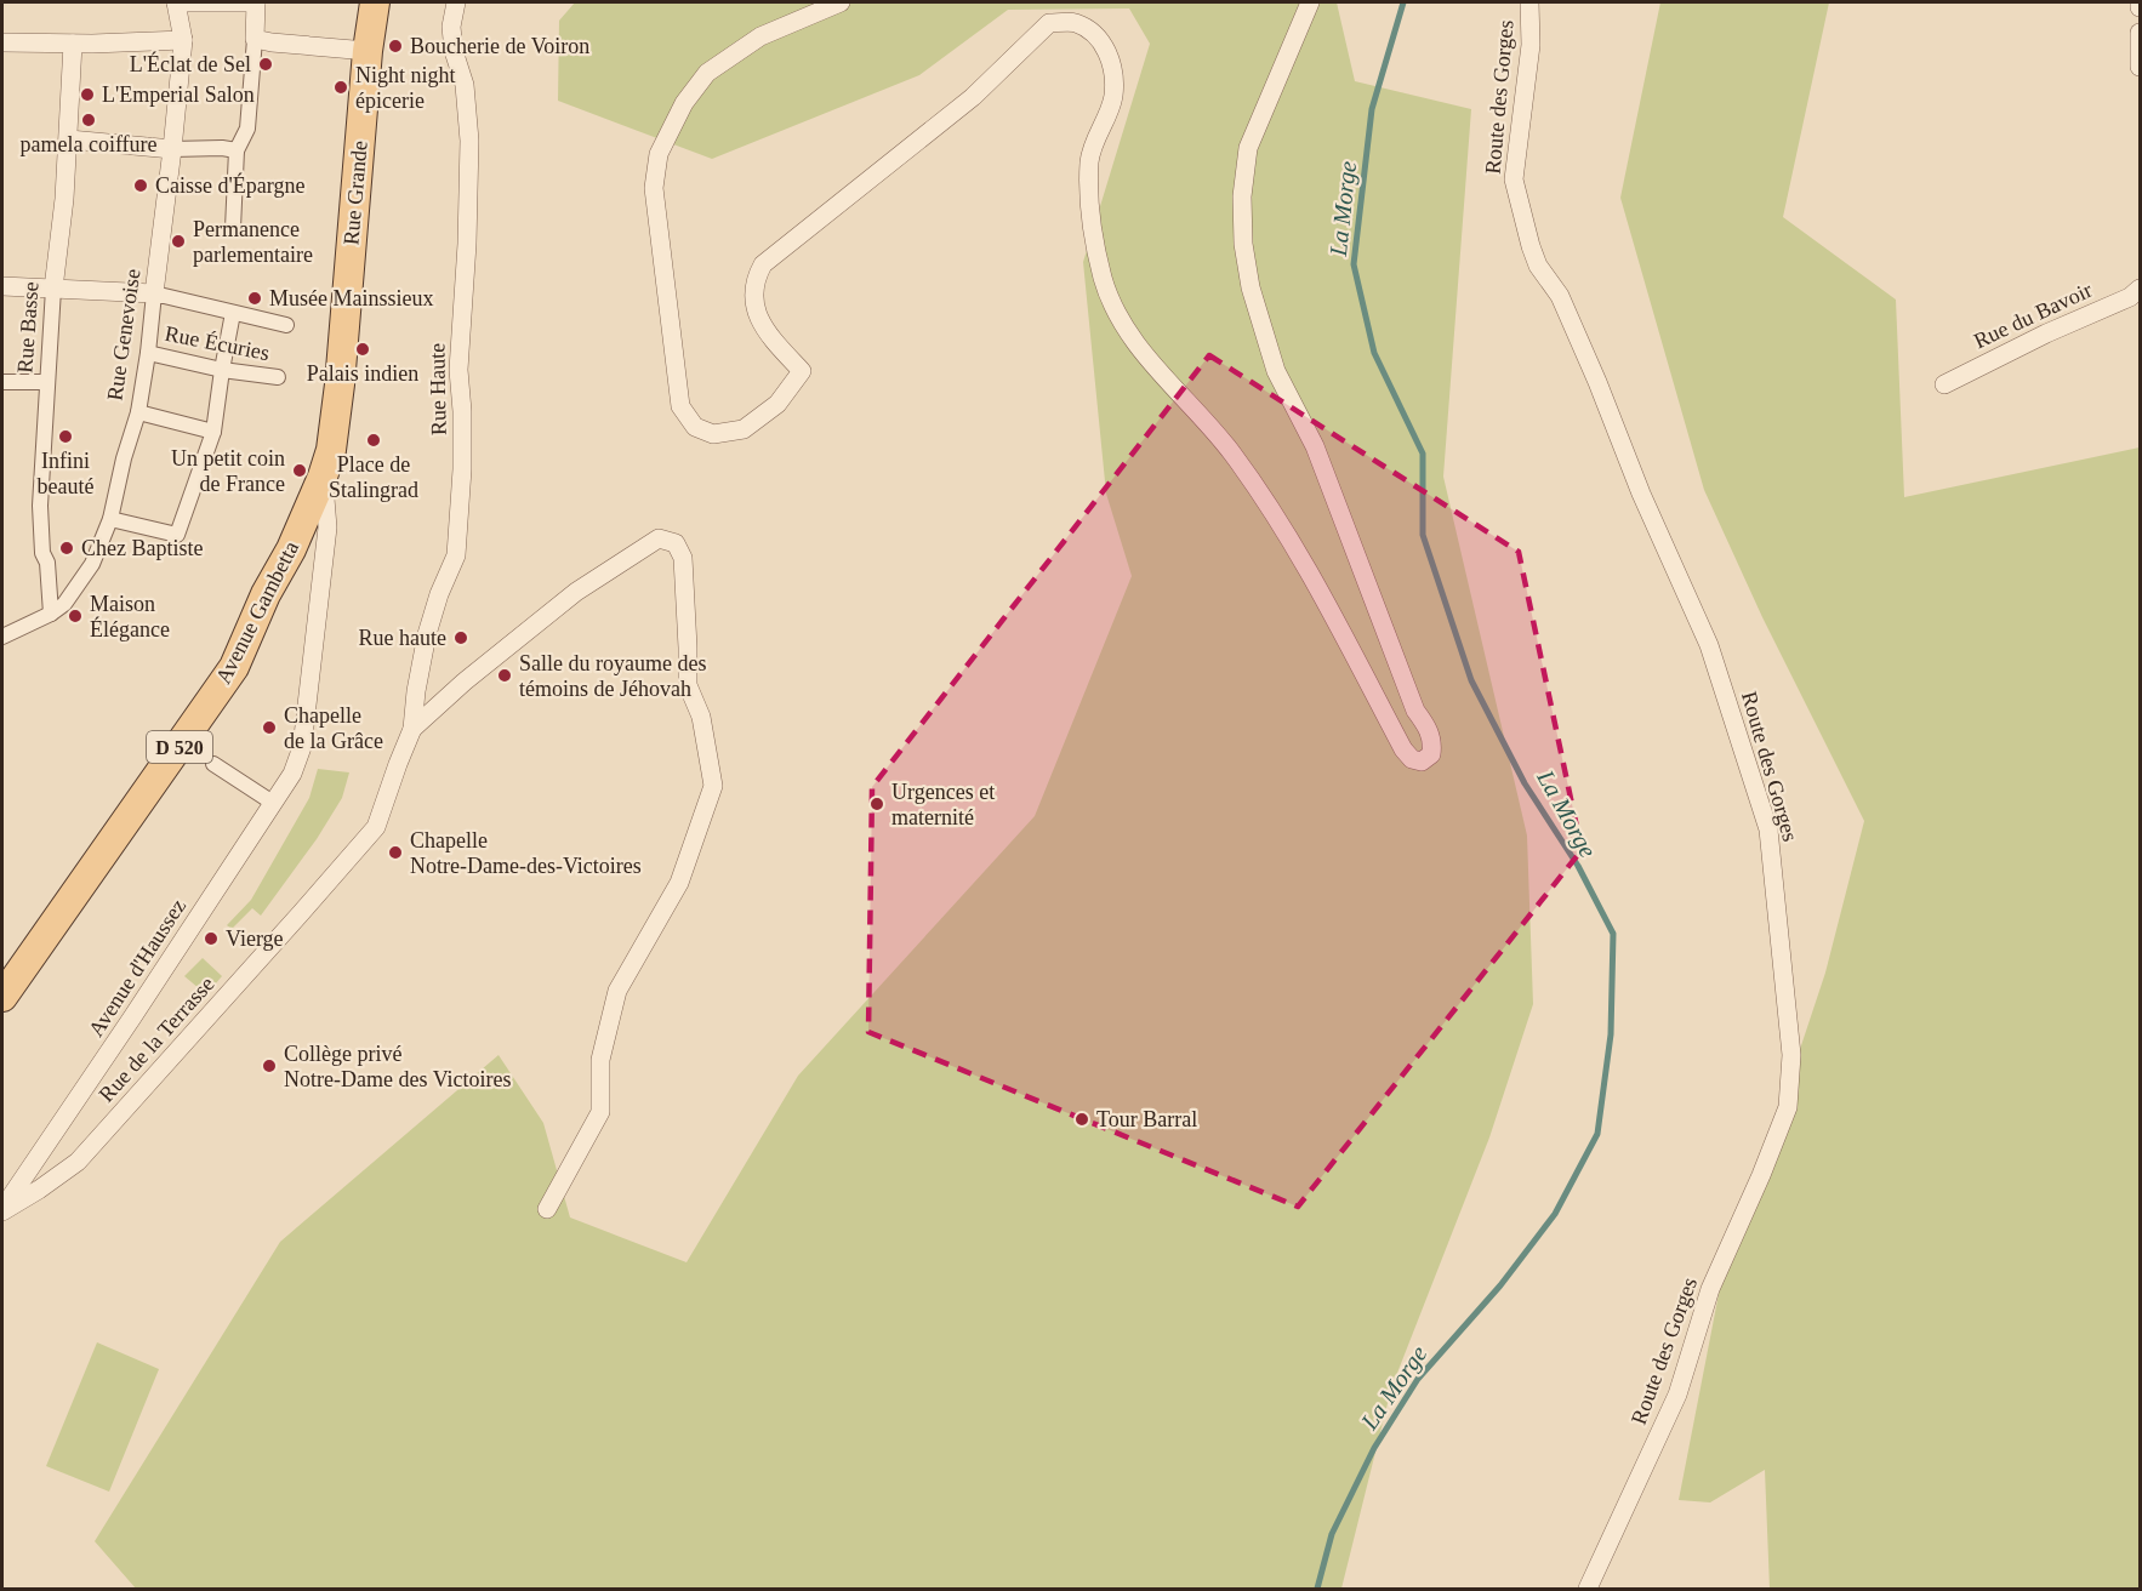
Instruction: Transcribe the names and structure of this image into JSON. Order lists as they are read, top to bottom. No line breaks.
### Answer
{"streets":{"main road":["Rue Grande","Avenue Gambetta","D 520"],"street":["Route des Gorges","Rue du Bavoir","Rue Basse","Rue Genevoise","Rue Écuries","Rue Haute","Avenue d'Haussez","Rue de la Terrasse"]},"crossings":[["Rue Grande","Avenue Gambetta"],["Rue Basse","Rue Genevoise"],["Rue Genevoise","Rue Écuries"],["Rue Haute","Rue de la Terrasse"],["Avenue Gambetta","Avenue d'Haussez"],["Avenue d'Haussez","Rue de la Terrasse"]],"water":["La Morge"],"places":["Boucherie de Voiron","L'Éclat de Sel","Night night épicerie","L'Emperial Salon","pamela coiffure","Caisse d'Épargne","Permanence parlementaire","Musée Mainssieux","Palais indien","Infini beauté","Place de Stalingrad","Un petit coin de France","Chez Baptiste","Maison Élégance","Rue haute","Salle du royaume des témoins de Jéhovah","Chapelle de la Grâce","Urgences et maternité","Chapelle Notre-Dame-des-Victoires","Vierge","Collège privé Notre-Dame des Victoires","Tour Barral"]}
